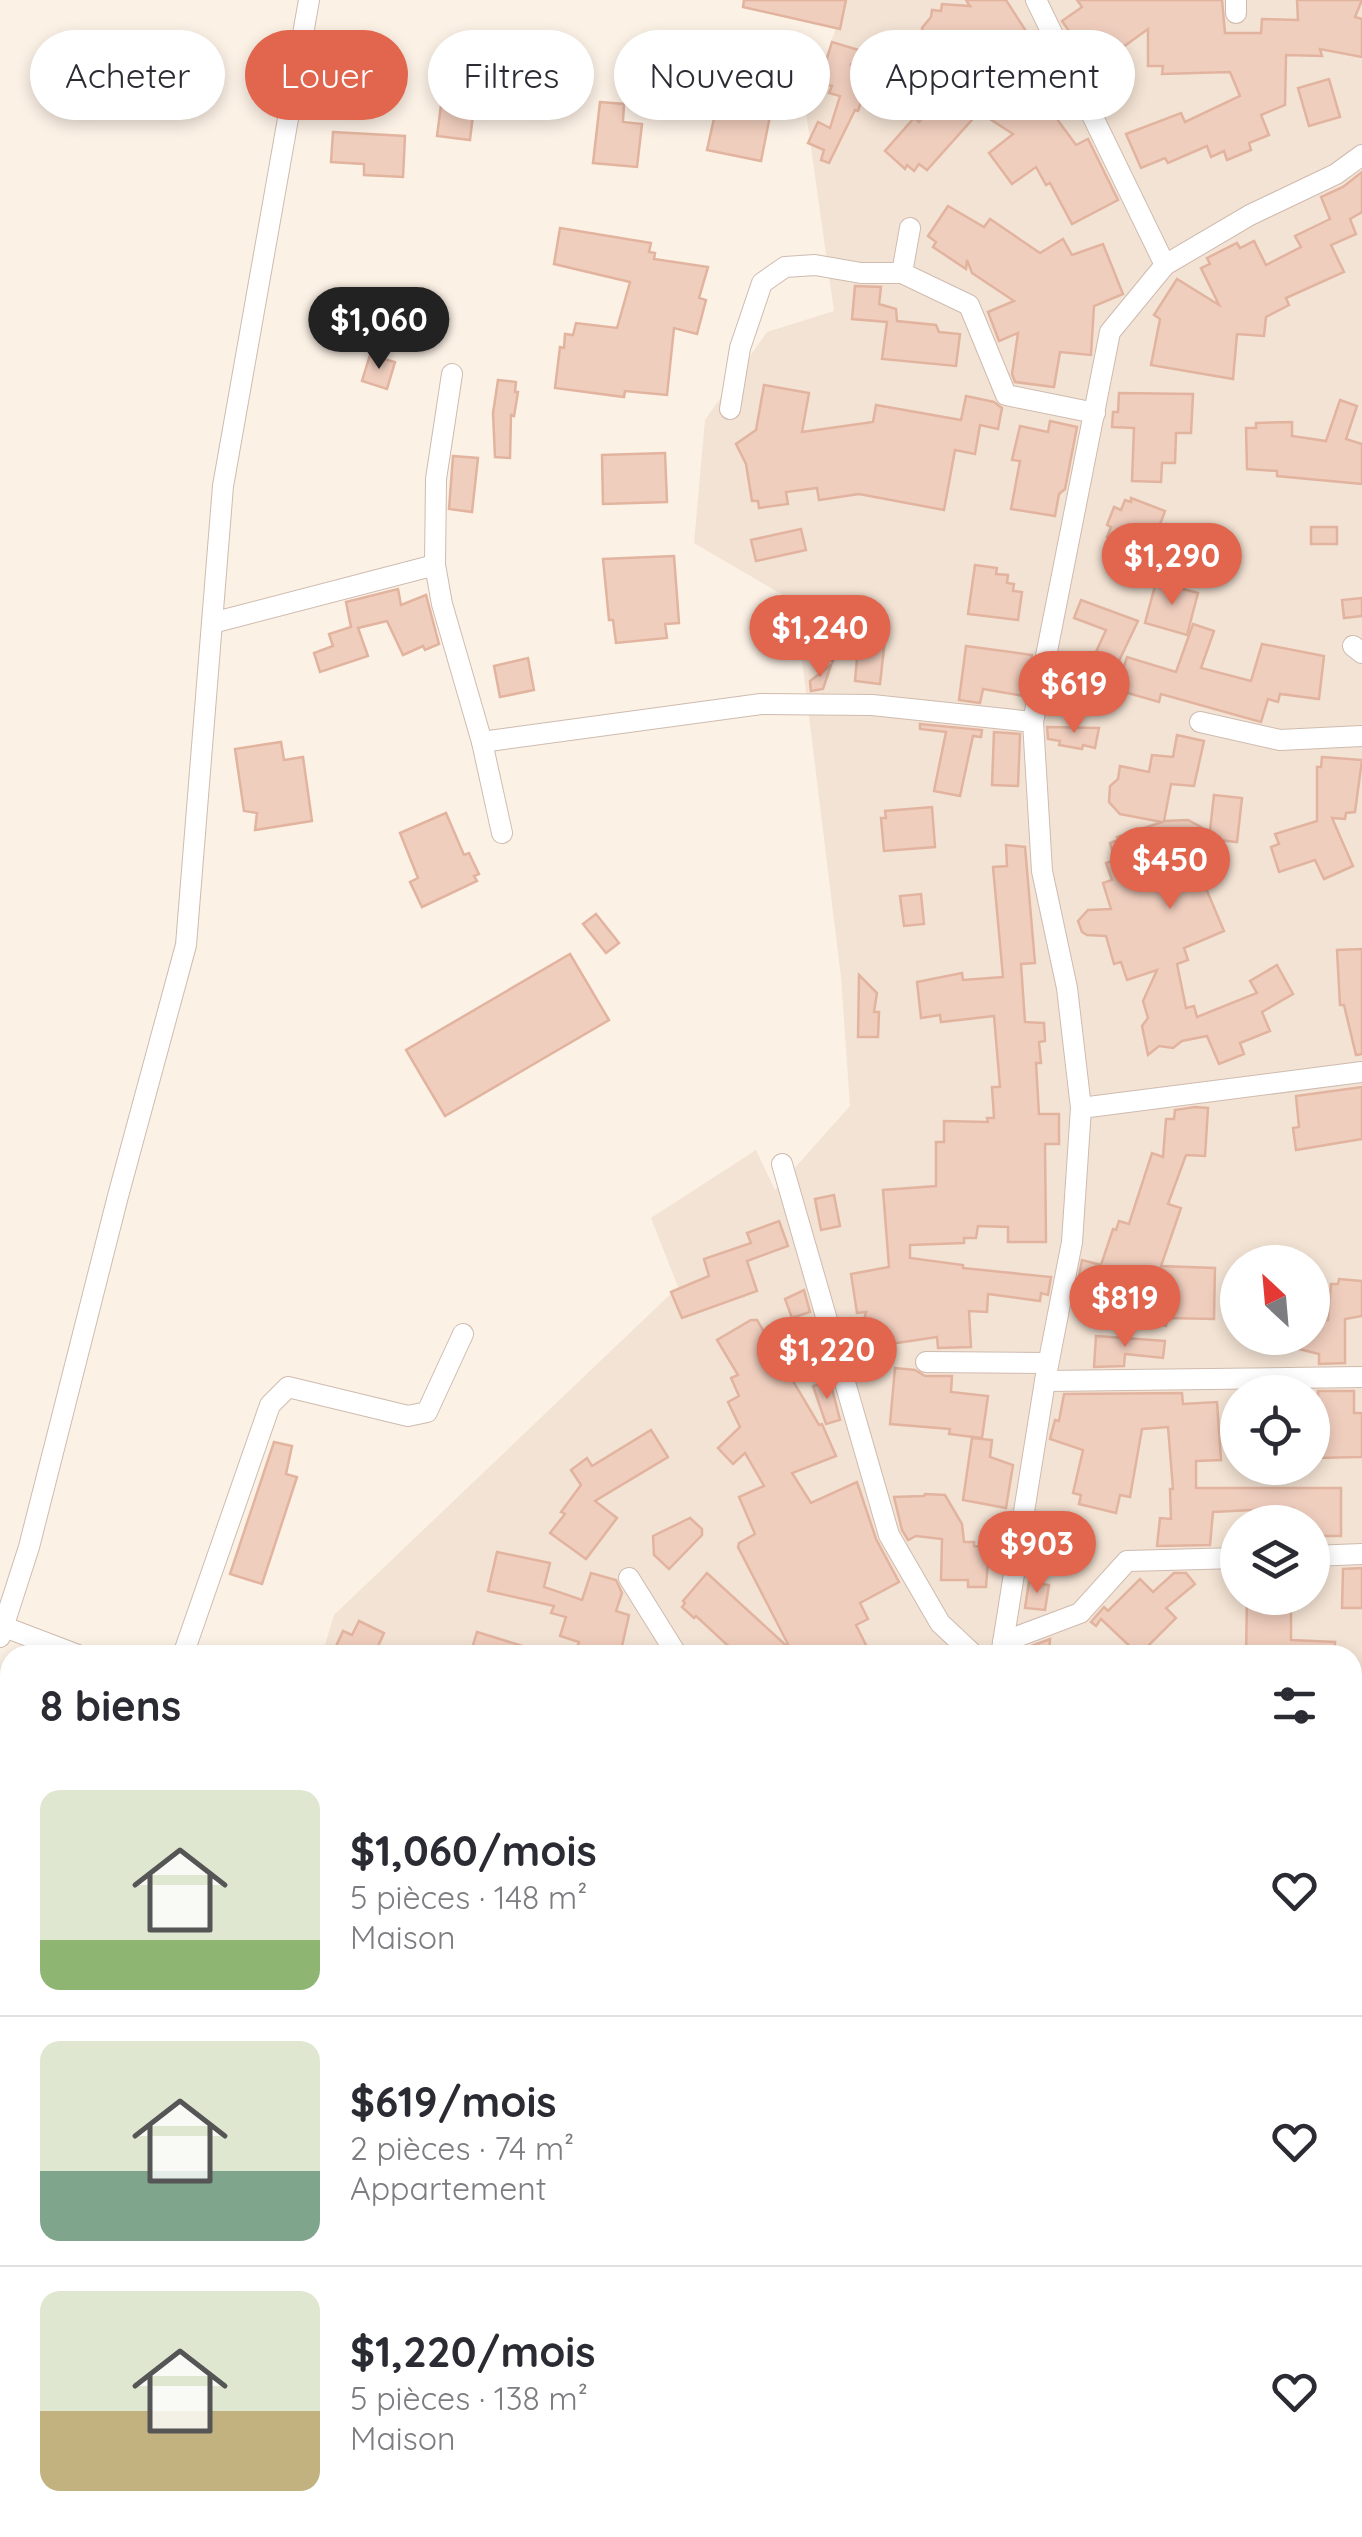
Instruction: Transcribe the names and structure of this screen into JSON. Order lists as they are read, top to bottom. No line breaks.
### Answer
{"north":"top left","page":{"chip":["Acheter","Louer","Filtres","Nouveau","Appartement"],"price":["$1,060","$1,290","$1,240","$619","$450","$819","$1,220","$903"],"heading":"8 biens","list":[{"name":"$1,060/mois","note":"5 pièces · 148 m² · Maison"},{"name":"$619/mois","note":"2 pièces · 74 m² · Appartement"},{"name":"$1,220/mois","note":"5 pièces · 138 m² · Maison"}]}}
